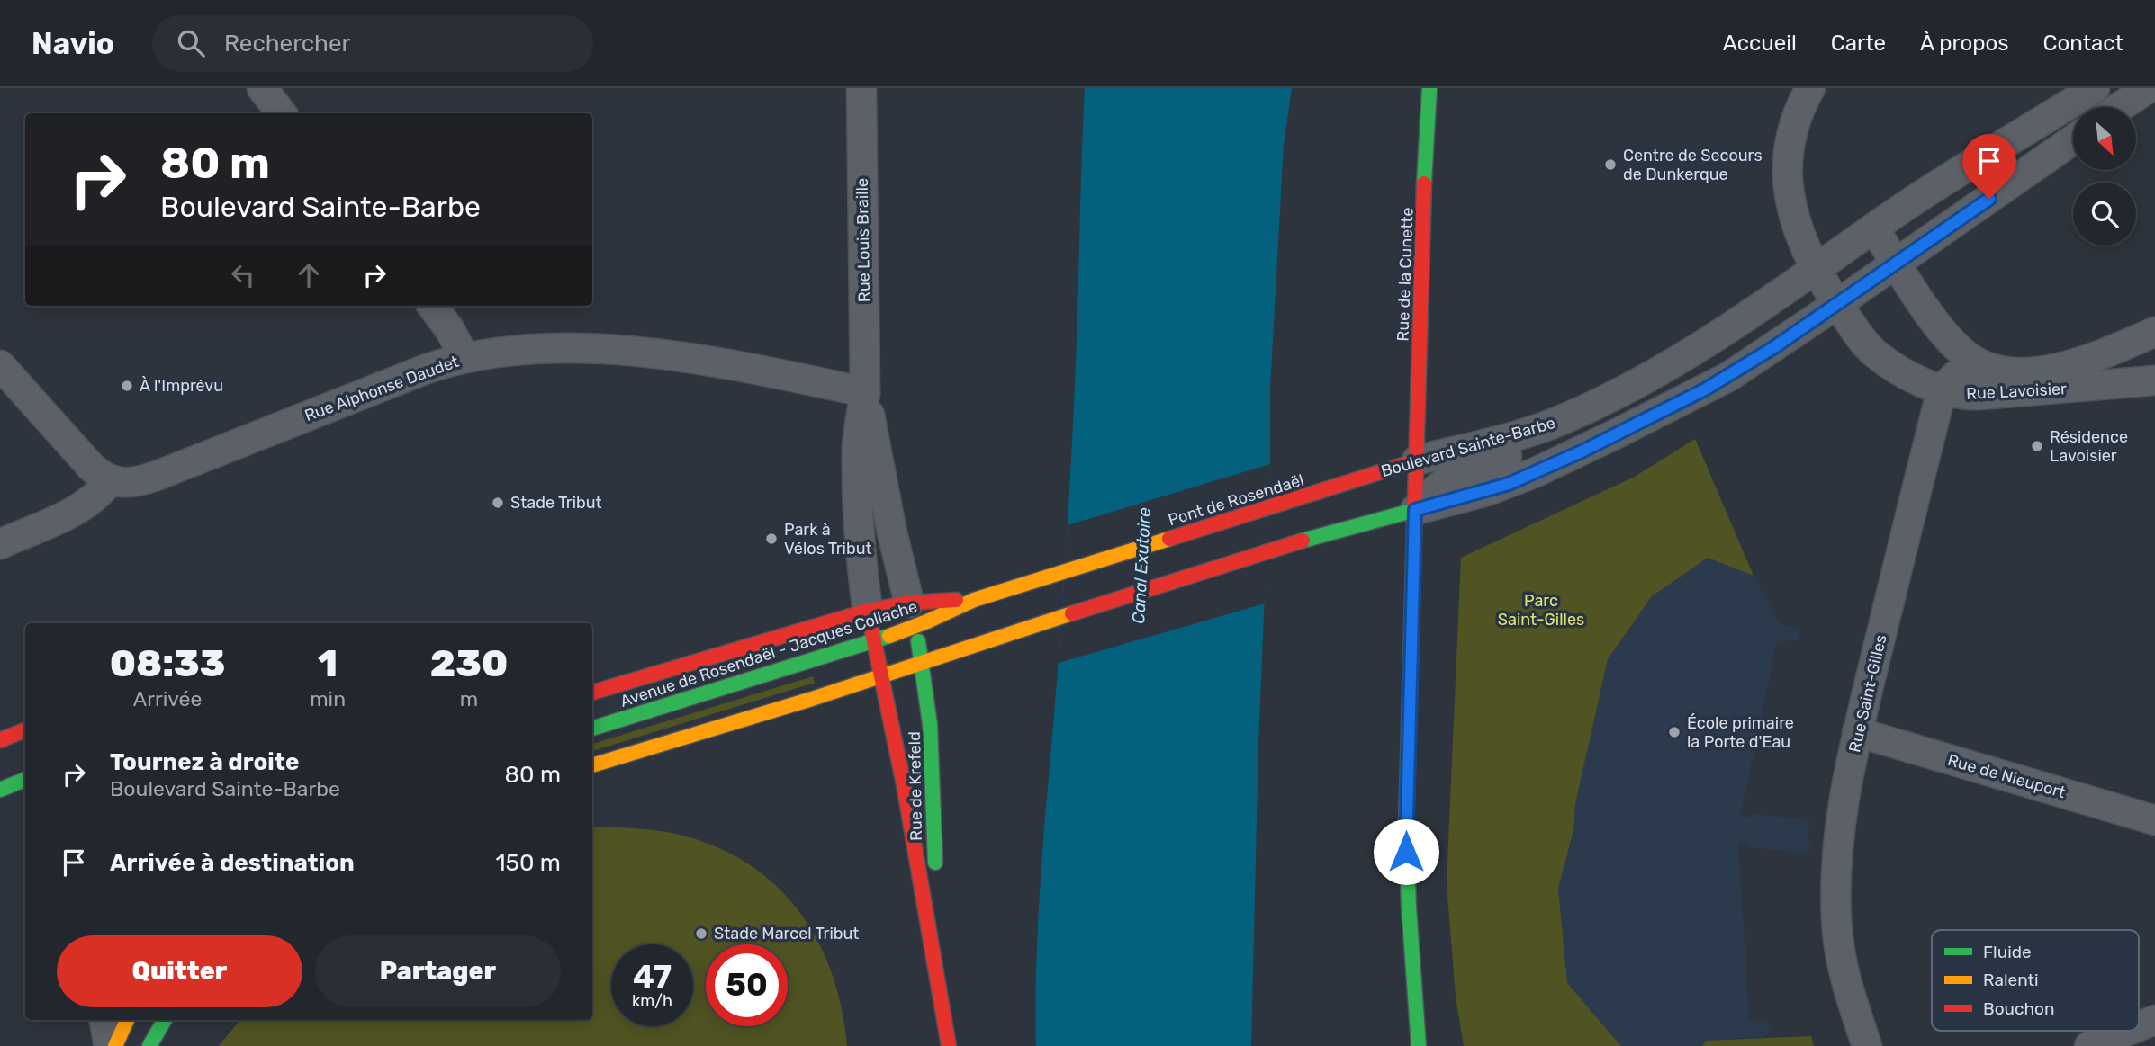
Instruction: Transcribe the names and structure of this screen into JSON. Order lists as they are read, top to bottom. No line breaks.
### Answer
{"streets":{"main road":["Rue de la Cunette","Boulevard Sainte-Barbe","Pont de Rosendaël","Avenue de Rosendaël - Jacques Collache","Rue de Krefeld"],"street":["Rue Louis Braille","Rue Alphonse Daudet","Rue Lavoisier","Rue Saint-Gilles","Rue de Nieuport"]},"crossings":[["Rue Louis Braille","Rue Alphonse Daudet"],["Rue Louis Braille","Avenue de Rosendaël - Jacques Collache"],["Rue Louis Braille","Rue de Krefeld"],["Rue de la Cunette","Boulevard Sainte-Barbe"],["Rue Lavoisier","Boulevard Sainte-Barbe"],["Rue Lavoisier","Rue Saint-Gilles"],["Boulevard Sainte-Barbe","Pont de Rosendaël"],["Pont de Rosendaël","Avenue de Rosendaël - Jacques Collache"],["Avenue de Rosendaël - Jacques Collache","Rue de Krefeld"],["Rue Saint-Gilles","Rue de Nieuport"]],"water":["Canal Exutoire"],"parks":["Parc Saint-Gilles"],"places":["Centre de Secours de Dunkerque","À l'Imprévu","Résidence Lavoisier","Stade Tribut","Park à Vélos Tribut","École primaire la Porte d'Eau","Stade Marcel Tribut"],"legend":["Fluide","Ralenti","Bouchon"],"north":"bottom right","page":{"header":"Navio","search":"Rechercher","nav":["Accueil","Carte","À propos","Contact"],"turn":["80 m","Boulevard Sainte-Barbe"],"eta":["08:33","Arrivée","1","min","230","m"],"list":[{"name":"Tournez à droite","note":"Boulevard Sainte-Barbe","value":"80 m"},{"name":"Arrivée à destination","value":"150 m"}],"buttons":["Quitter","Partager"],"speed":"47 km/h","limit":"50"}}
